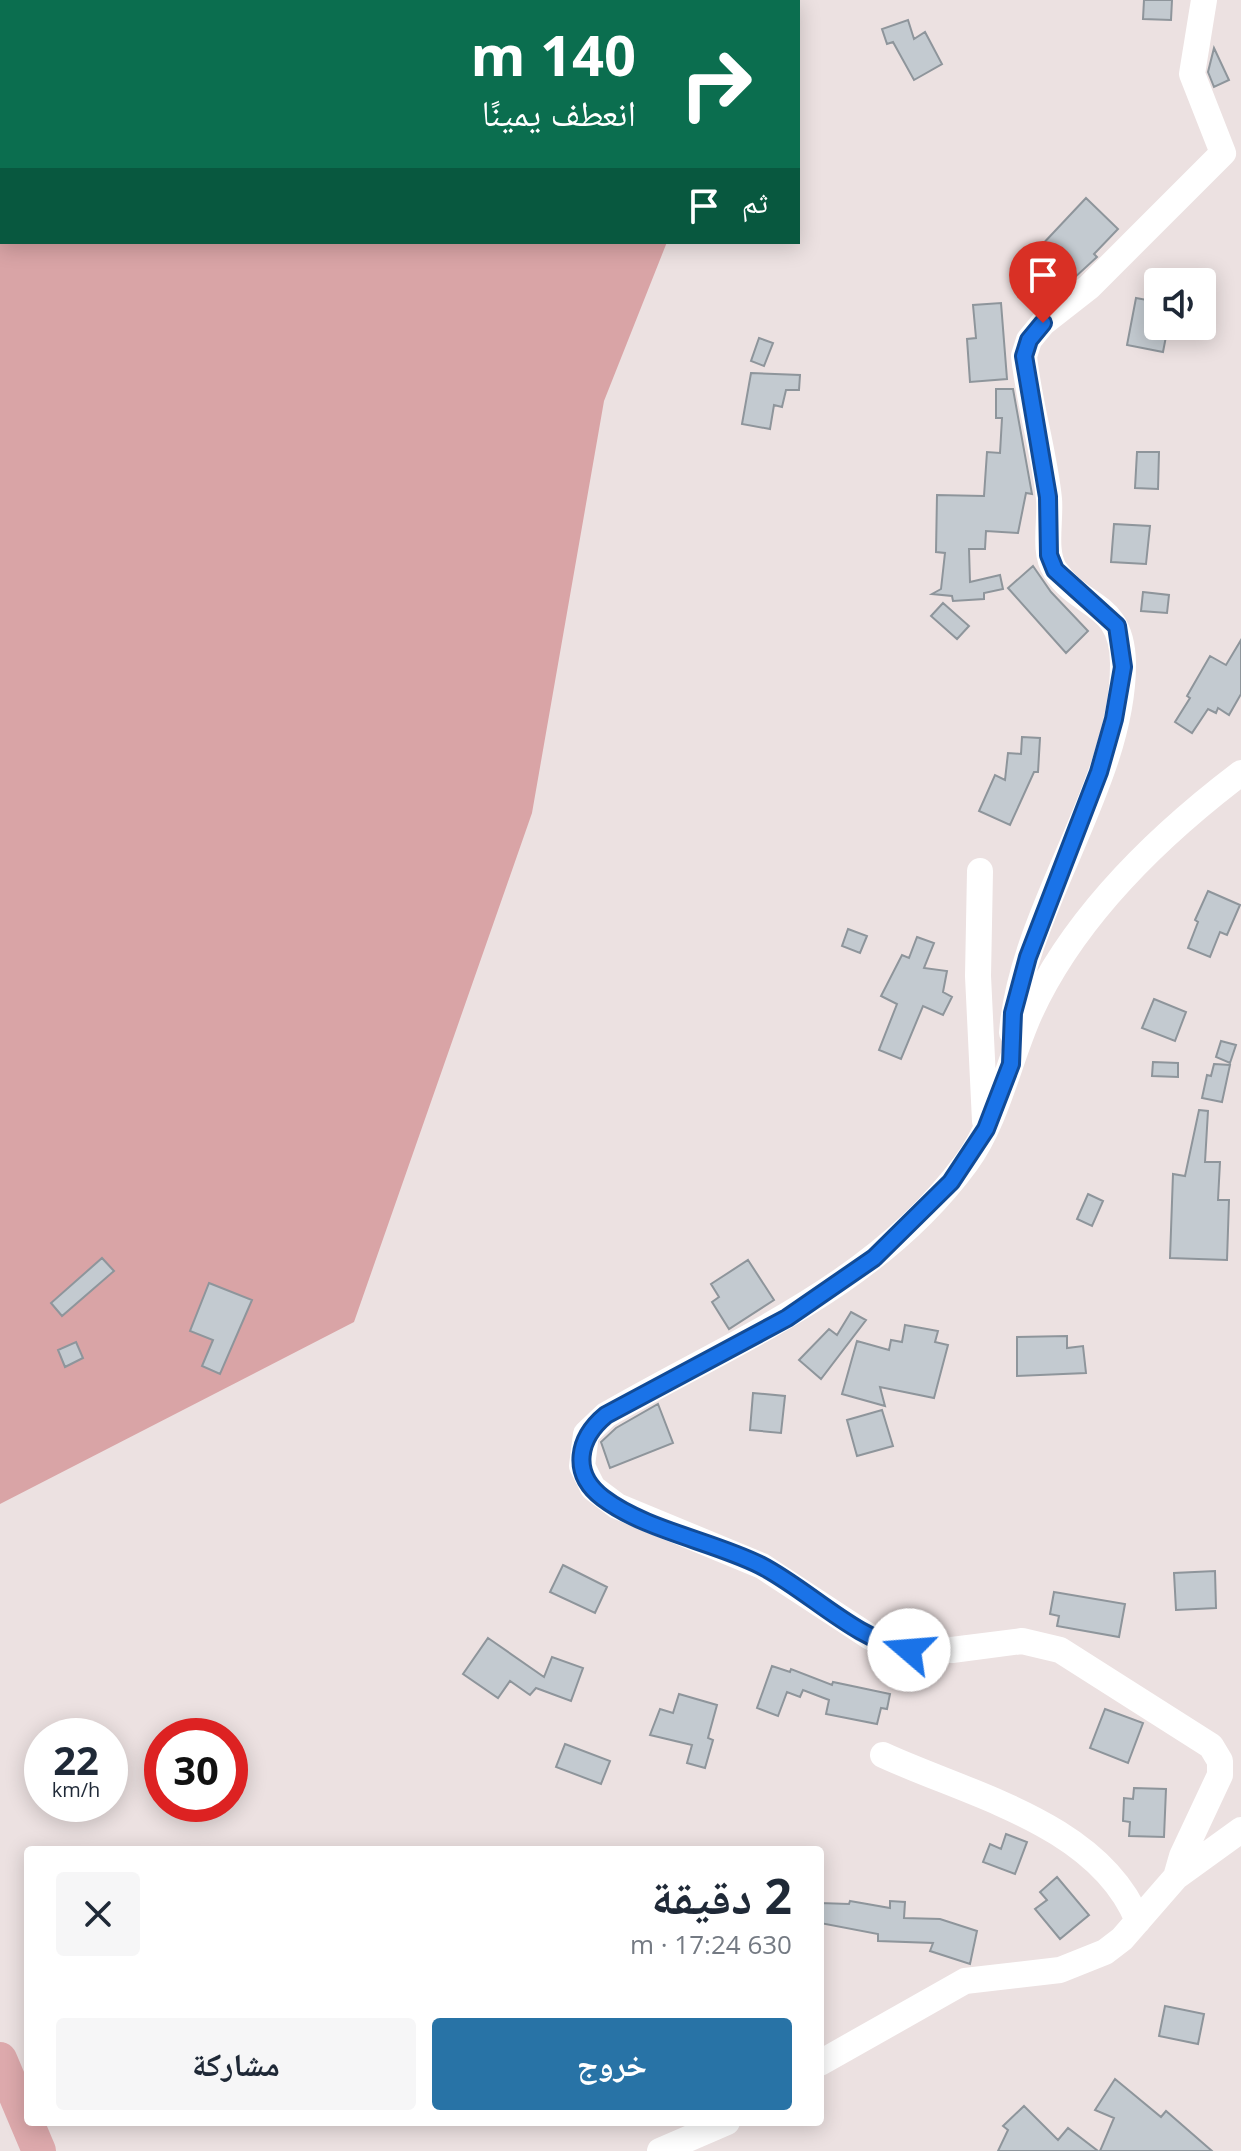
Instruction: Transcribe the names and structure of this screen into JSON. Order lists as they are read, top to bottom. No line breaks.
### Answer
{"page":{"turn":["140 m","انعطف يمينًا"],"then":"ثم","speed":"22 km/h","limit":"30","heading":["2 دقيقة","630 m · 17:24"],"buttons":["خروج","مشاركة"]}}
